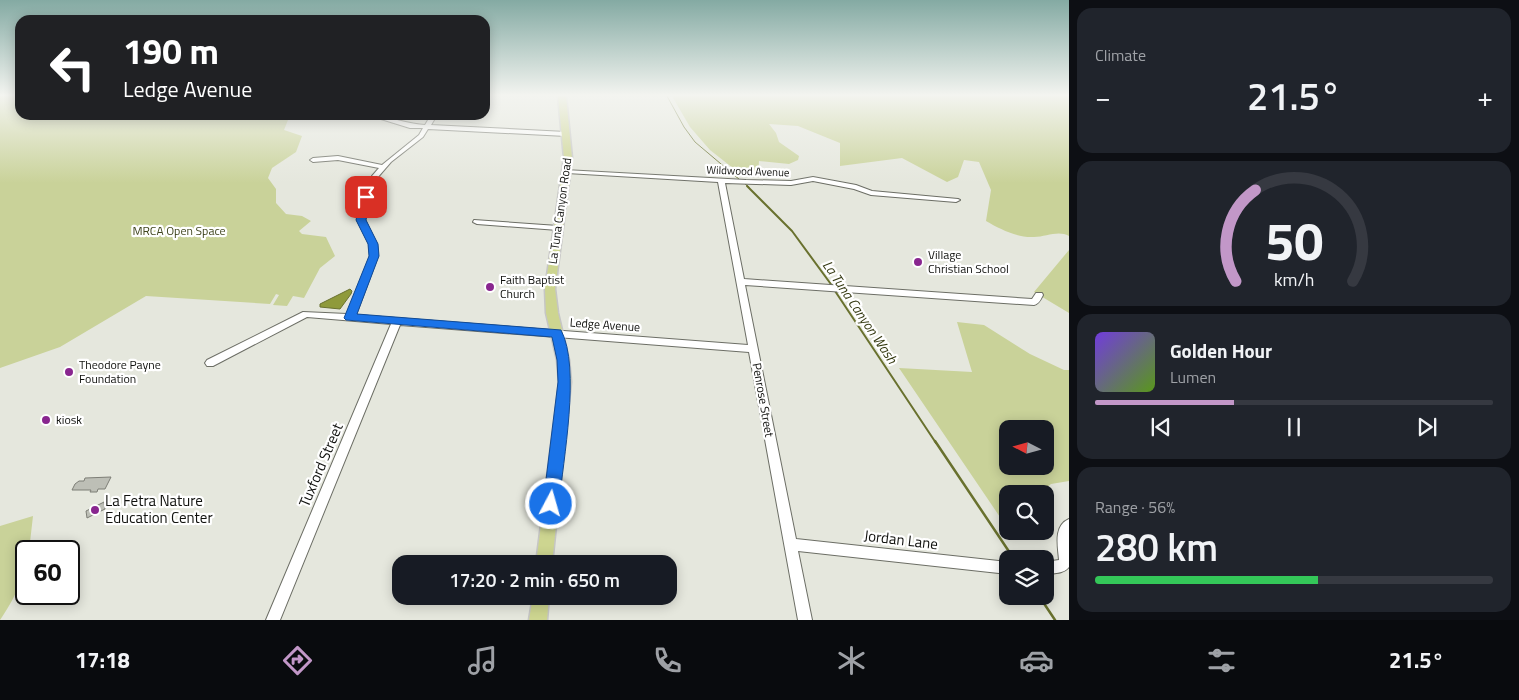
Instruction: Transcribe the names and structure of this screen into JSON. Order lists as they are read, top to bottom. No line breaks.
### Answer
{"streets":{"main road":["La Tuna Canyon Road"],"street":["Wildwood Avenue","Ledge Avenue","Penrose Street","Tuxford Street","Jordan Lane"]},"crossings":[["Wildwood Avenue","La Tuna Canyon Road"],["Wildwood Avenue","Penrose Street"],["La Tuna Canyon Road","Ledge Avenue"],["Ledge Avenue","Penrose Street"],["Ledge Avenue","Tuxford Street"],["Penrose Street","Jordan Lane"]],"water":["La Tuna Canyon Wash"],"parks":["MRCA Open Space"],"places":["Village Christian School","Faith Baptist Church","Theodore Payne Foundation","kiosk","La Fetra Nature Education Center"],"north":"left","page":{"tile":["Climate",["Range · 56%","280 km"]],"turn":["190 m","Ledge Avenue"],"heat":["−","21.5°","+"],"song":["Golden Hour","Lumen"],"limit":"60","trip":"17:20 · 2 min · 650 m","tabs":["17:18","21.5°"],"gauge":["50","km/h"]}}
